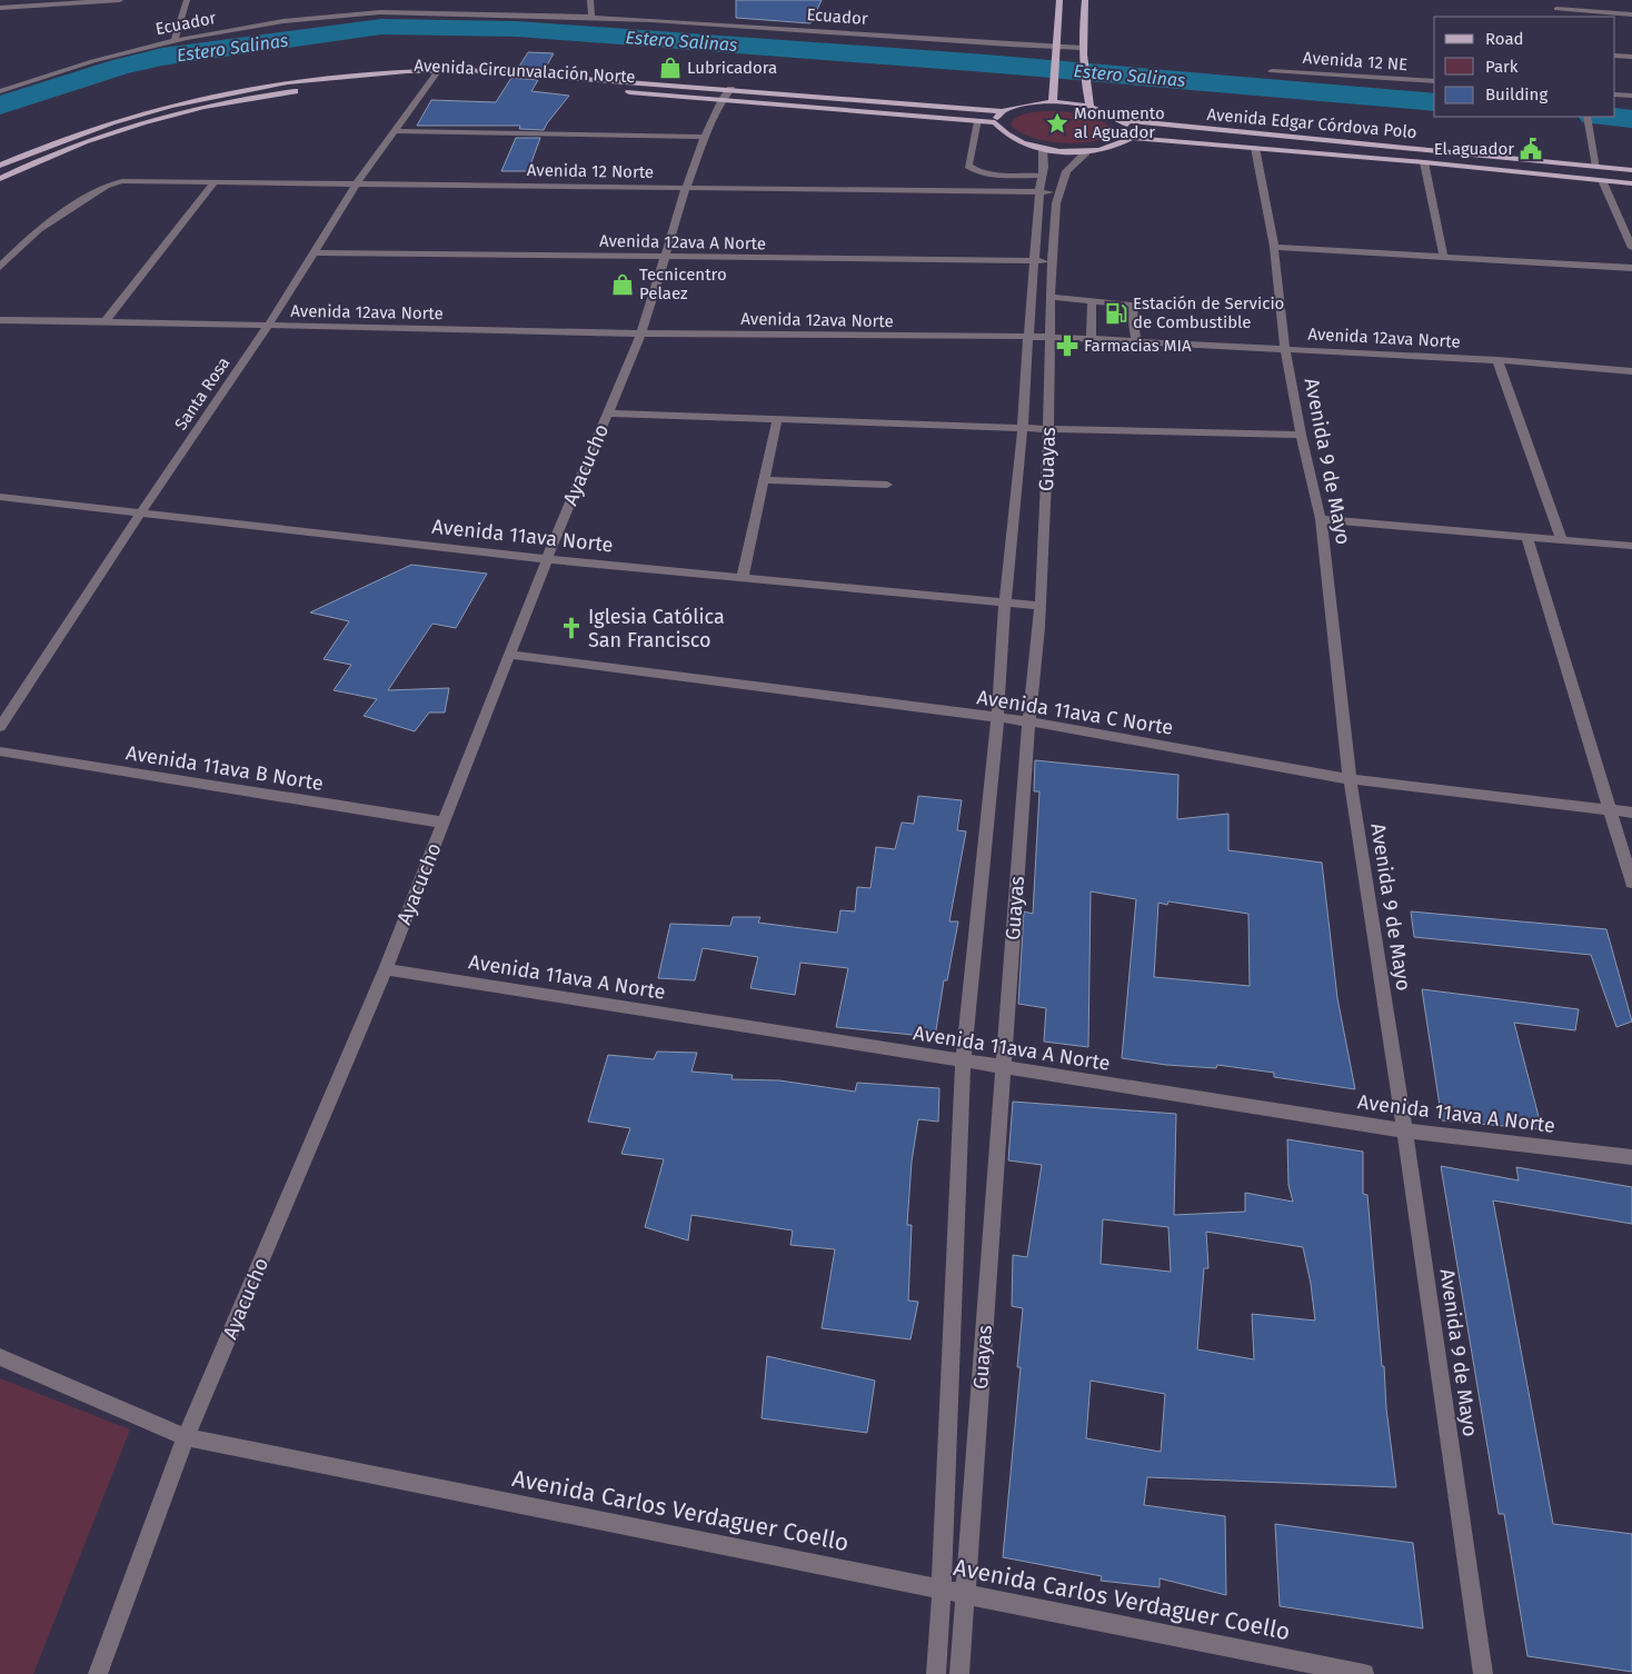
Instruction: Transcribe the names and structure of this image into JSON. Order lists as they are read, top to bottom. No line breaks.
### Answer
{"streets":{"main road":["Avenida Circunvalación Norte","Avenida Edgar Córdova Polo"],"street":["Ecuador","Avenida 12 NE","Avenida 12 Norte","Avenida 12ava A Norte","Avenida 12ava Norte","Santa Rosa","Guayas","Avenida 9 de Mayo","Ayacucho","Avenida 11ava Norte","Avenida 11ava C Norte","Avenida 11ava B Norte","Avenida 11ava A Norte","Avenida Carlos Verdaguer Coello"]},"crossings":[["Avenida Circunvalación Norte","Avenida Edgar Córdova Polo"],["Avenida Circunvalación Norte","Santa Rosa"],["Avenida Circunvalación Norte","Ayacucho"],["Avenida Edgar Córdova Polo","Avenida 9 de Mayo"],["Avenida 12 Norte","Santa Rosa"],["Avenida 12 Norte","Guayas"],["Avenida 12 Norte","Ayacucho"],["Avenida 12ava A Norte","Santa Rosa"],["Avenida 12ava A Norte","Guayas"],["Avenida 12ava A Norte","Ayacucho"],["Avenida 12ava Norte","Santa Rosa"],["Avenida 12ava Norte","Guayas"],["Avenida 12ava Norte","Avenida 9 de Mayo"],["Avenida 12ava Norte","Ayacucho"],["Santa Rosa","Avenida 11ava Norte"],["Guayas","Avenida 11ava Norte"],["Guayas","Avenida 11ava C Norte"],["Guayas","Avenida 11ava A Norte"],["Guayas","Avenida Carlos Verdaguer Coello"],["Avenida 9 de Mayo","Avenida 11ava C Norte"],["Avenida 9 de Mayo","Avenida 11ava A Norte"],["Ayacucho","Avenida 11ava Norte"],["Ayacucho","Avenida 11ava C Norte"],["Ayacucho","Avenida 11ava B Norte"],["Ayacucho","Avenida 11ava A Norte"],["Ayacucho","Avenida Carlos Verdaguer Coello"]],"water":["Estero Salinas"],"places":{"shop":["Lubricadora","Tecnicentro Pelaez"],"place":["Monumento al Aguador"],"public building":["El aguador"],"fuel station":["Estación de Servicio de Combustible"],"pharmacy":["Farmacias MIA"],"church":["Iglesia Católica San Francisco"]},"legend":["Road","Park","Building"]}
